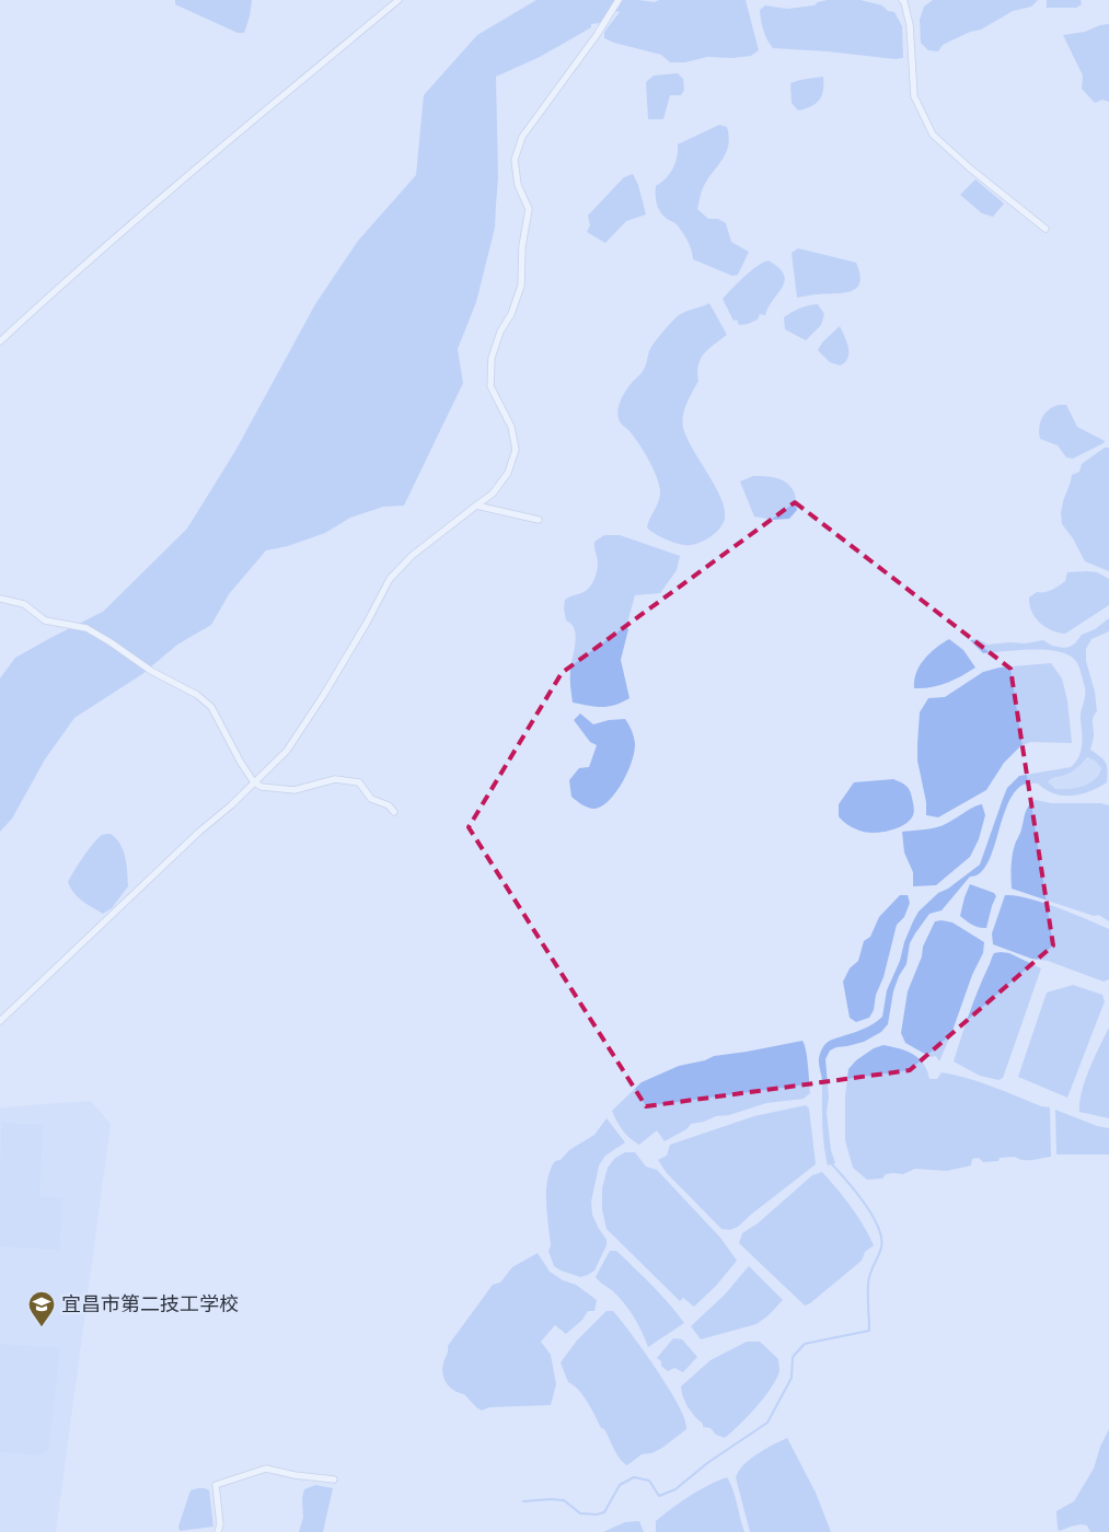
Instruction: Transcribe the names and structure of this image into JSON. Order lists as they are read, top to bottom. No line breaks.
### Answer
{"places":{"school or university":["宜昌市第二技工学校"]}}
